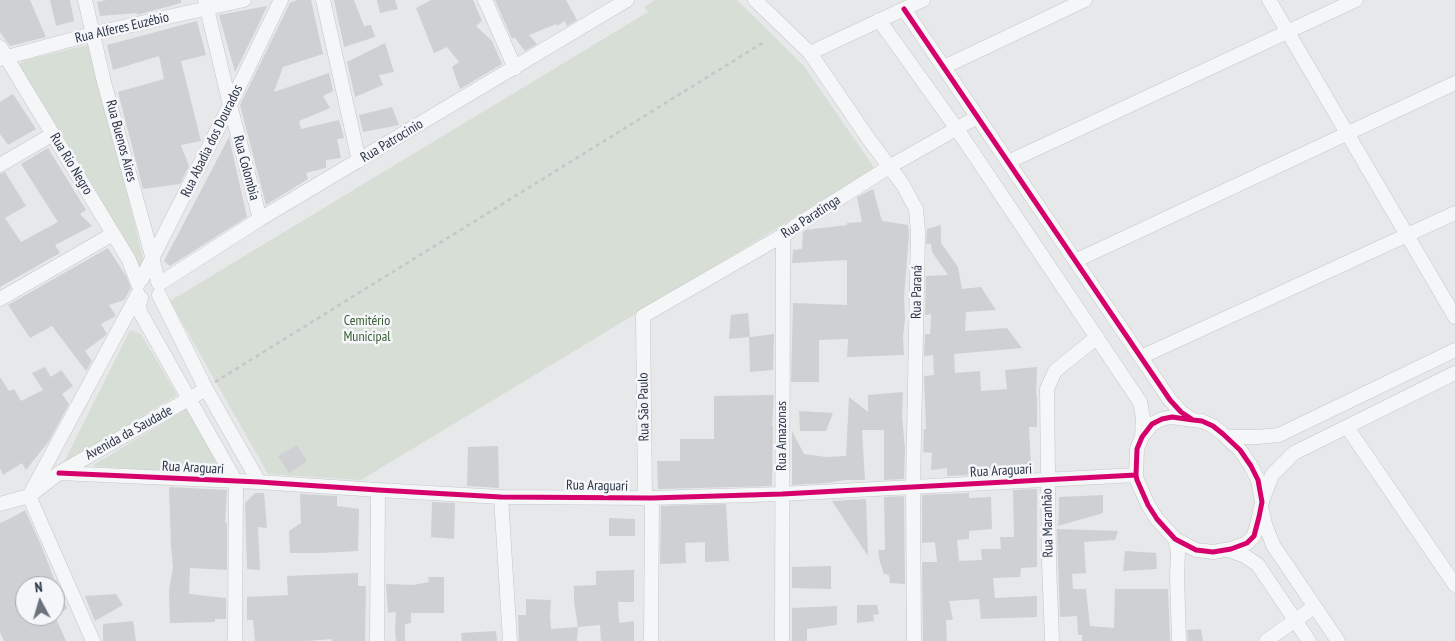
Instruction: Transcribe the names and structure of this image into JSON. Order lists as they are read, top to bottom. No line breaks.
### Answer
{"streets":{"street":["Rua Alferes Euzébio","Rua Buenos Aires","Rua Abadia dos Dourados","Rua Patrocinio","Rua Rio Negro","Rua Colombia","Rua Paratinga","Rua Paraná","Rua São Paulo","Avenida da Saudade","Rua Amazonas","Rua Araguari","Rua Maranhão"]},"crossings":[["Rua Alferes Euzébio","Rua Buenos Aires"],["Rua Alferes Euzébio","Rua Rio Negro"],["Rua Alferes Euzébio","Rua Colombia"],["Rua Buenos Aires","Rua Abadia dos Dourados"],["Rua Buenos Aires","Rua Patrocinio"],["Rua Abadia dos Dourados","Rua Patrocinio"],["Rua Abadia dos Dourados","Rua Rio Negro"],["Rua Abadia dos Dourados","Rua Colombia"],["Rua Abadia dos Dourados","Avenida da Saudade"],["Rua Patrocinio","Rua Rio Negro"],["Rua Patrocinio","Rua Colombia"],["Rua Rio Negro","Avenida da Saudade"],["Rua Rio Negro","Rua Araguari"],["Rua Paratinga","Rua Paraná"],["Rua Paratinga","Rua São Paulo"],["Rua Paratinga","Rua Amazonas"],["Rua Paraná","Rua Araguari"],["Rua São Paulo","Rua Araguari"],["Avenida da Saudade","Rua Araguari"],["Rua Amazonas","Rua Araguari"],["Rua Araguari","Rua Maranhão"]],"parks":["Cemitério Municipal"],"north":"top"}
